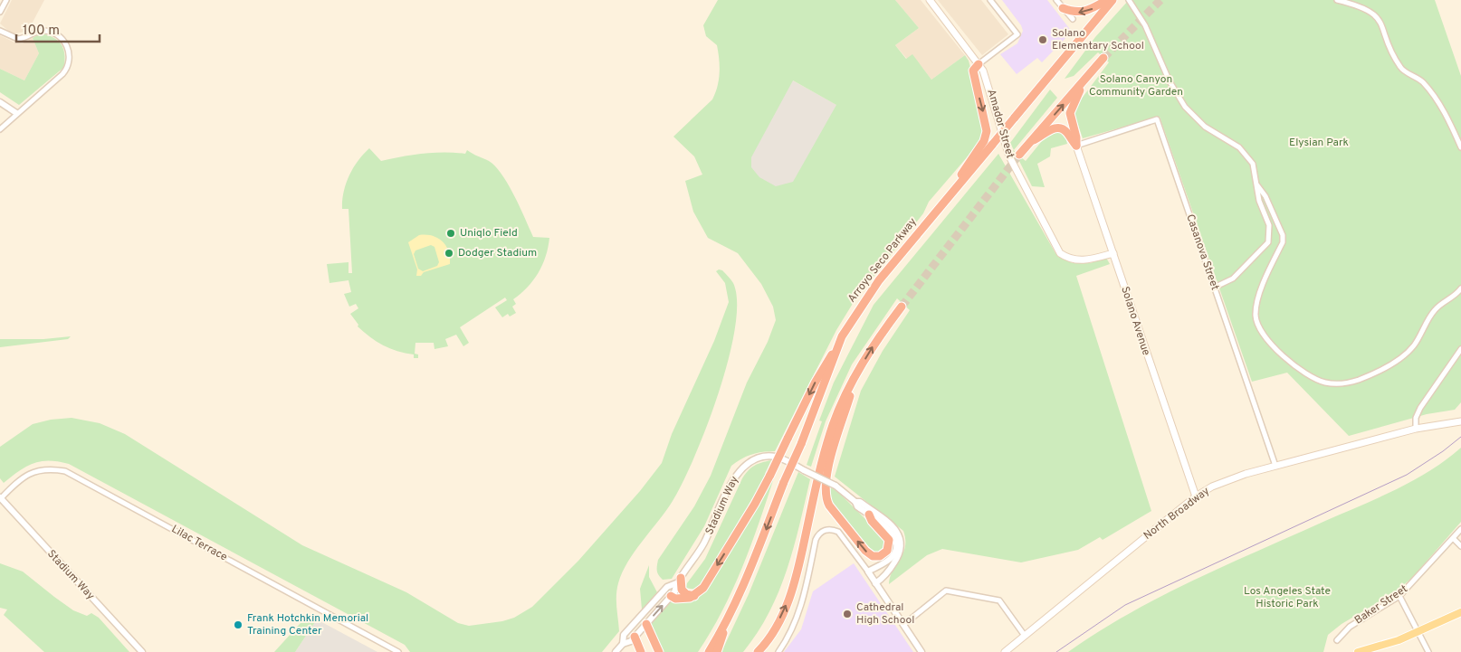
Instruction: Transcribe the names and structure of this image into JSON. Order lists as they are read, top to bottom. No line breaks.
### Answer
{"streets":{"highway":["Arroyo Seco Parkway"],"main road":["Amador Street","Solano Avenue","North Broadway"],"street":["Casanova Street","Stadium Way","Lilac Terrace","Baker Street"]},"crossings":[["Amador Street","Solano Avenue"],["Casanova Street","Solano Avenue"],["Casanova Street","North Broadway"],["Solano Avenue","North Broadway"],["Stadium Way","Lilac Terrace"]],"parks":["Solano Canyon Community Garden","Elysian Park","Los Angeles State Historic Park"],"places":["Solano Elementary School","Uniqlo Field","Dodger Stadium","Cathedral High School","Frank Hotchkin Memorial Training Center"],"scale_bar":"100 m"}
